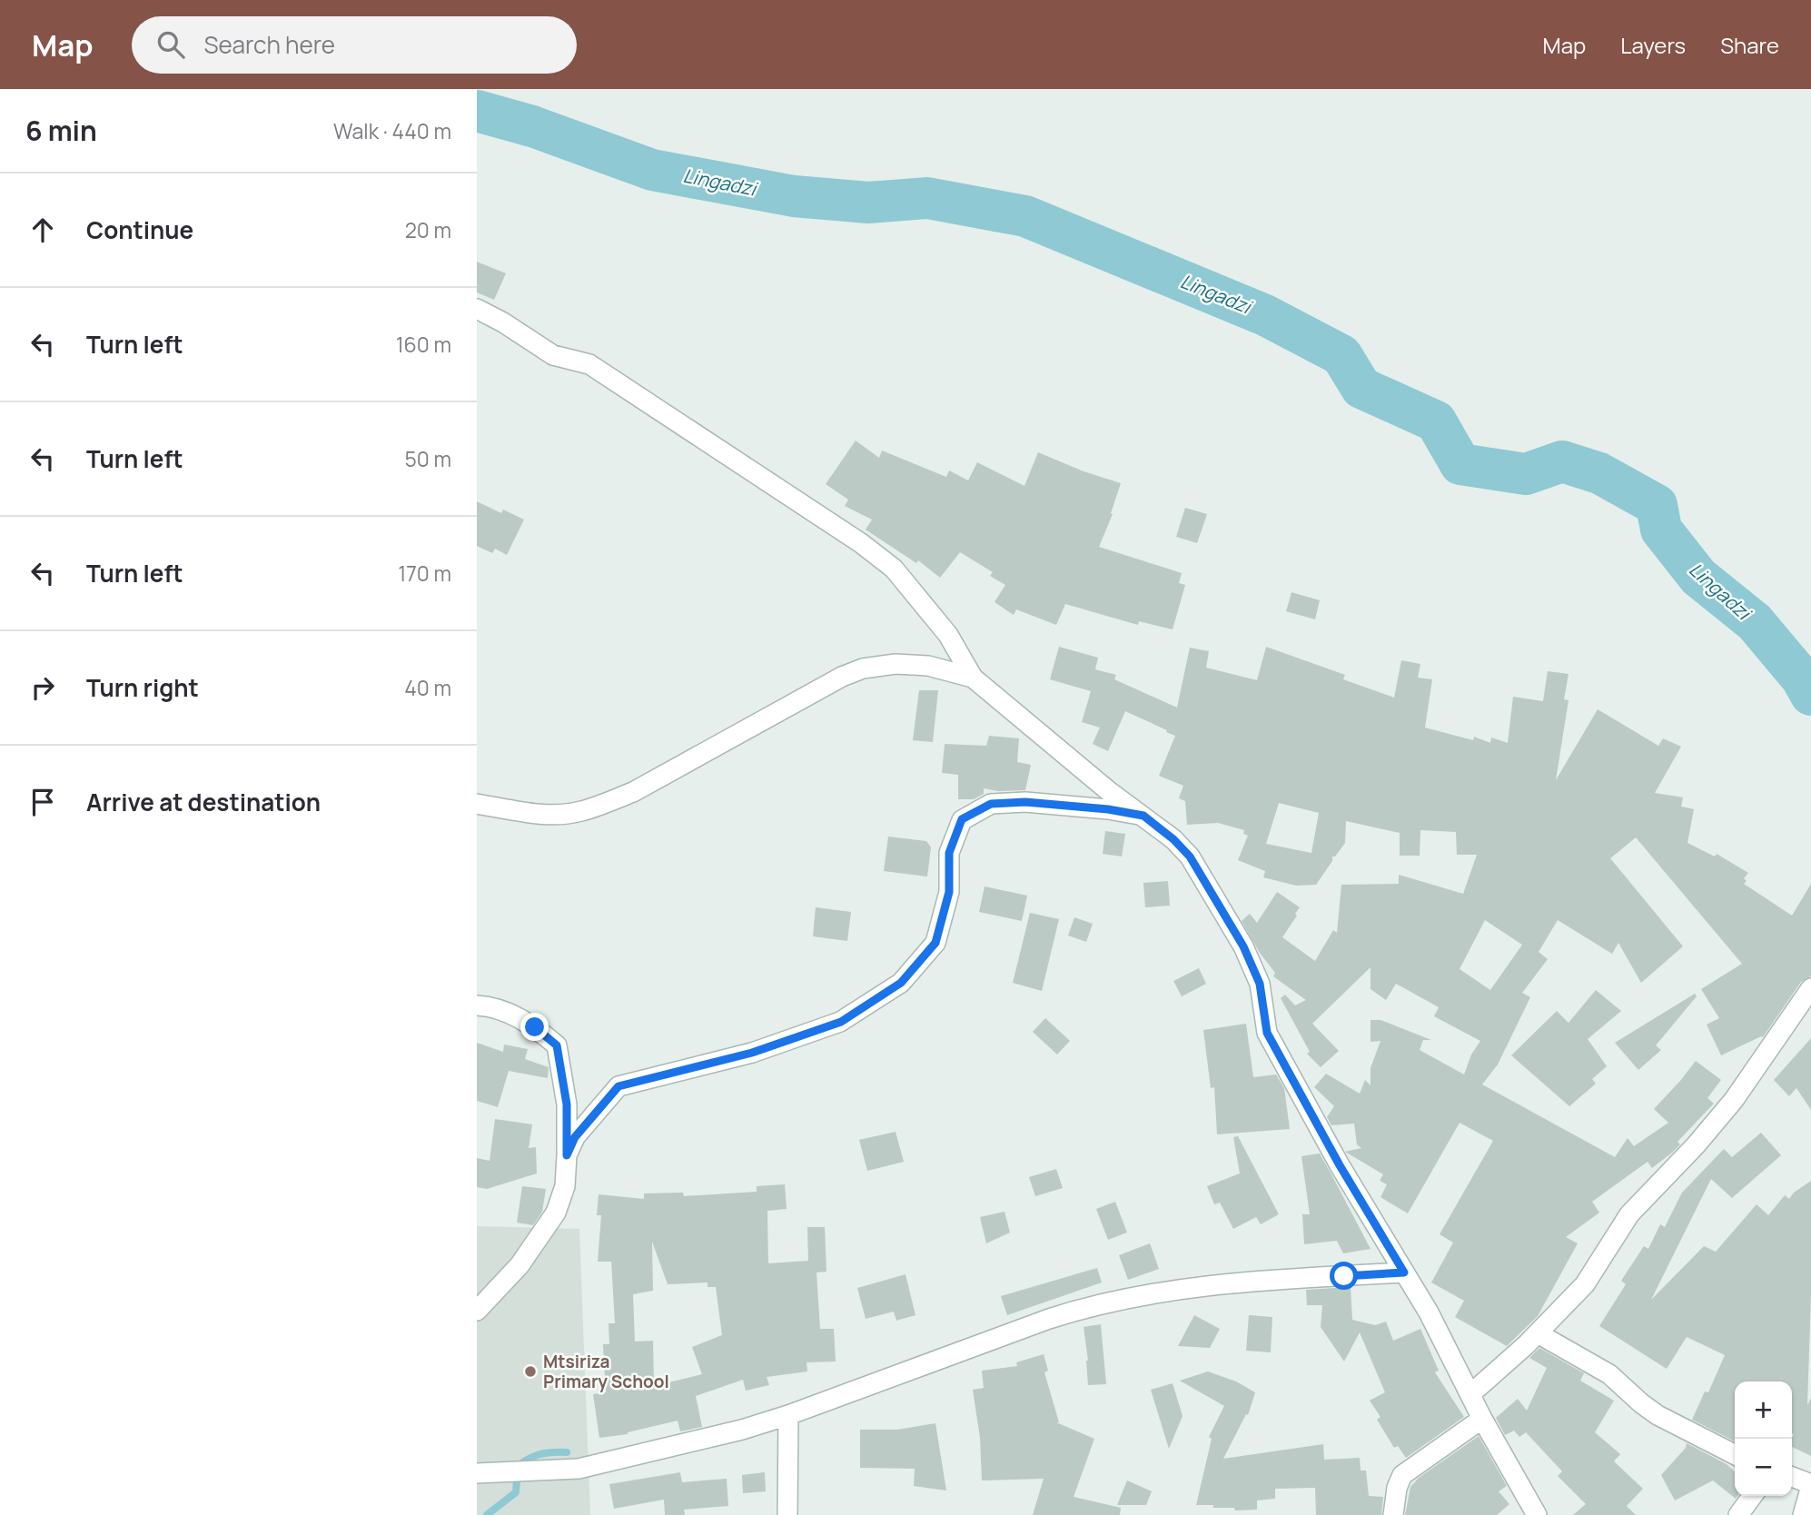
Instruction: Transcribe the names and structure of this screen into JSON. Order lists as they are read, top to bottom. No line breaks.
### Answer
{"water":["Lingadzi"],"places":["Mtsiriza Primary School"],"page":{"header":"Map","search":"Search here","nav":["Map","Layers","Share"],"heading":["6 min","Walk · 440 m"],"list":[["Continue","20 m"],["Turn left","160 m"],["Turn left","50 m"],["Turn left","170 m"],["Turn right","40 m"],"Arrive at destination"],"map_buttons":["+","−"]}}
